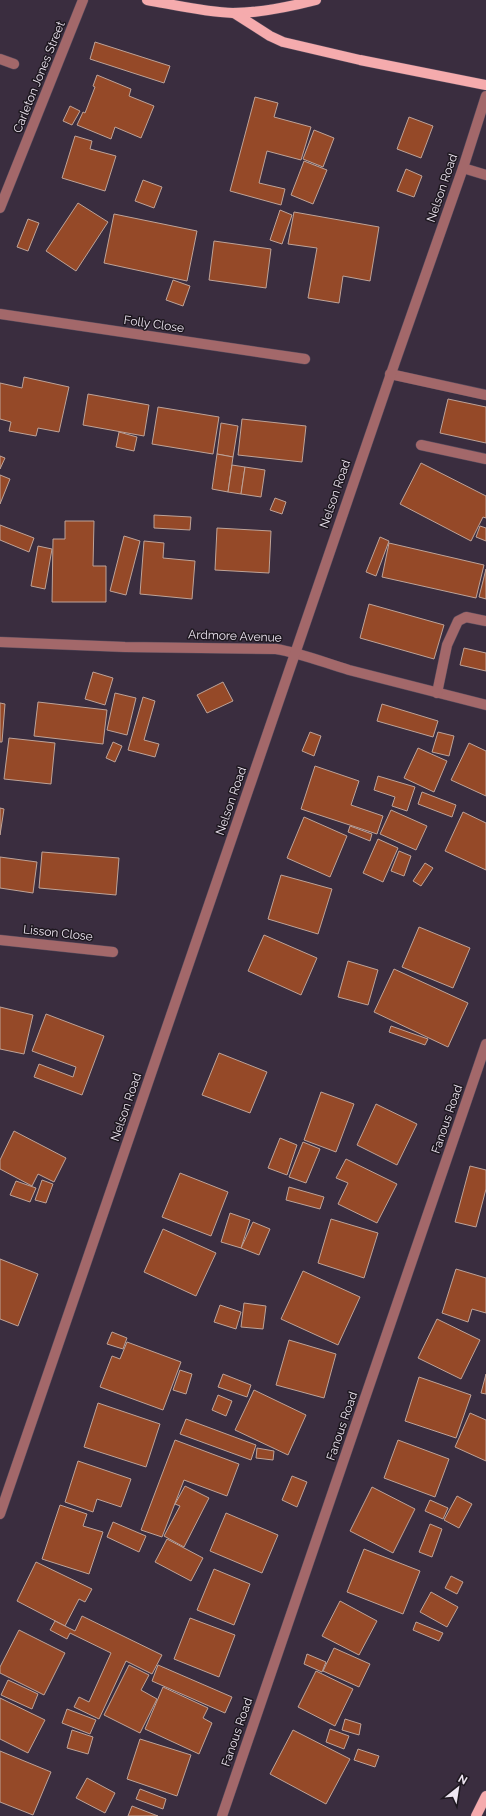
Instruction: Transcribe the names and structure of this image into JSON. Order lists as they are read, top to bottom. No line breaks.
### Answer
{"streets":{"street":["Carleton Jones Street","Nelson Road","Folly Close","Ardmore Avenue","Lisson Close","Fanous Road"]},"crossings":[["Nelson Road","Ardmore Avenue"]],"north":"top right"}
